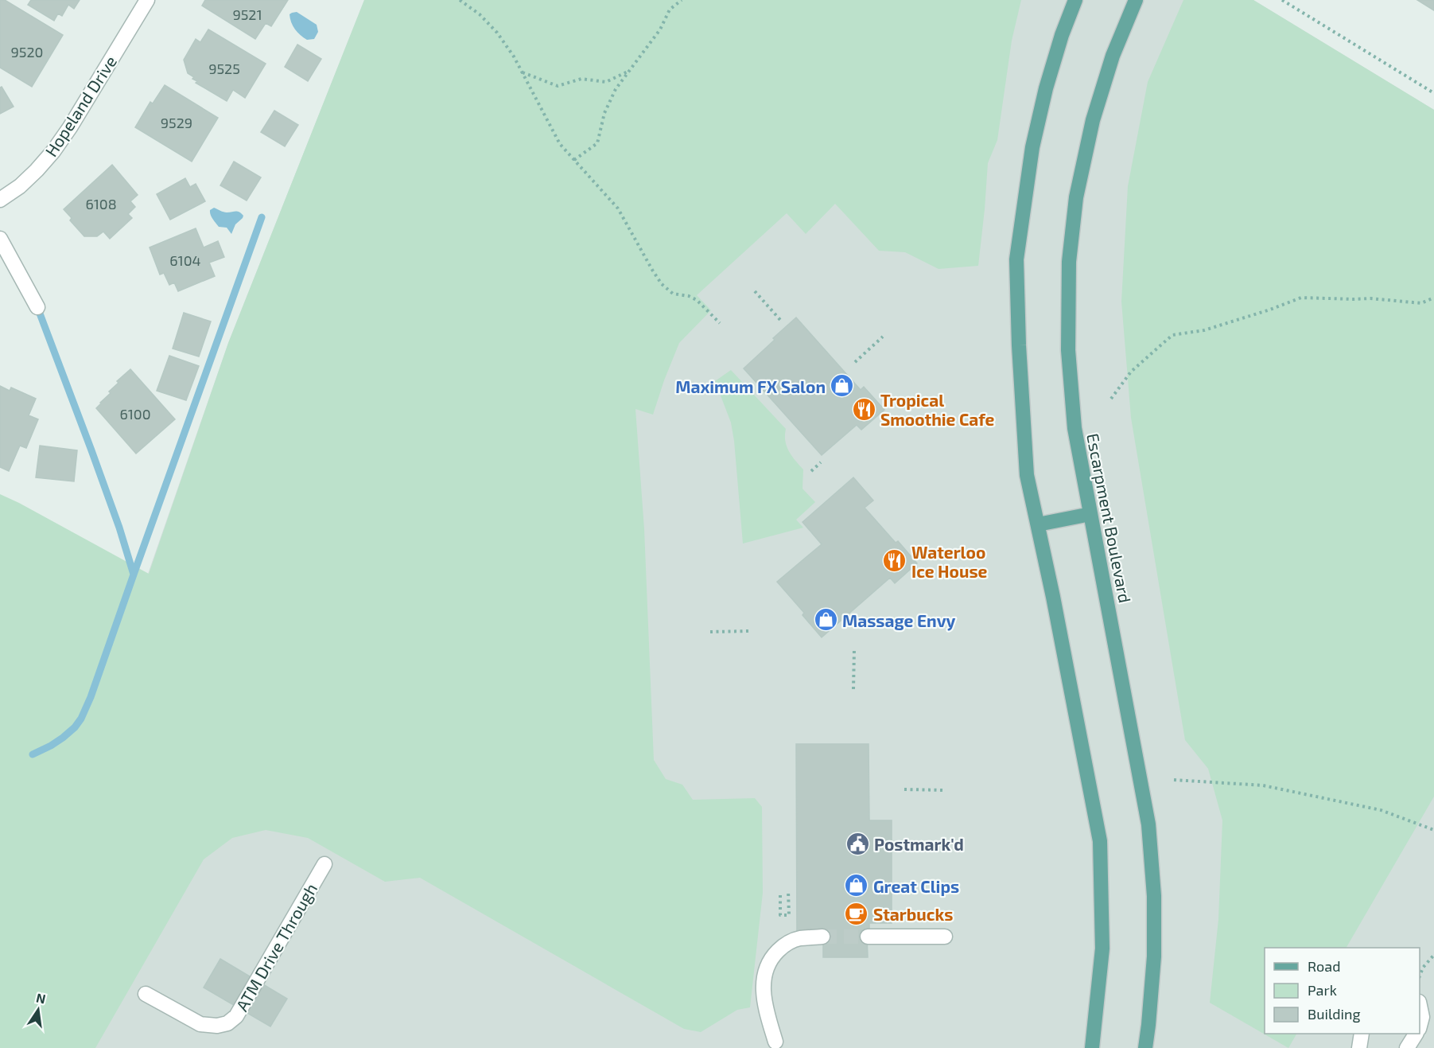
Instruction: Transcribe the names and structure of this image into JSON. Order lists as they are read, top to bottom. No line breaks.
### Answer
{"streets":{"main road":["Escarpment Boulevard"],"street":["Hopeland Drive","ATM Drive Through"]},"places":{"shop":["Maximum FX Salon","Massage Envy","Great Clips"],"restaurant":["Tropical Smoothie Cafe","Waterloo Ice House"],"public building":["Postmark'd"],"cafe":["Starbucks"]},"house_numbers":["9521","9520","9525","9529","6108","6104","6100"],"legend":["Road","Park","Building"],"north":"top"}
